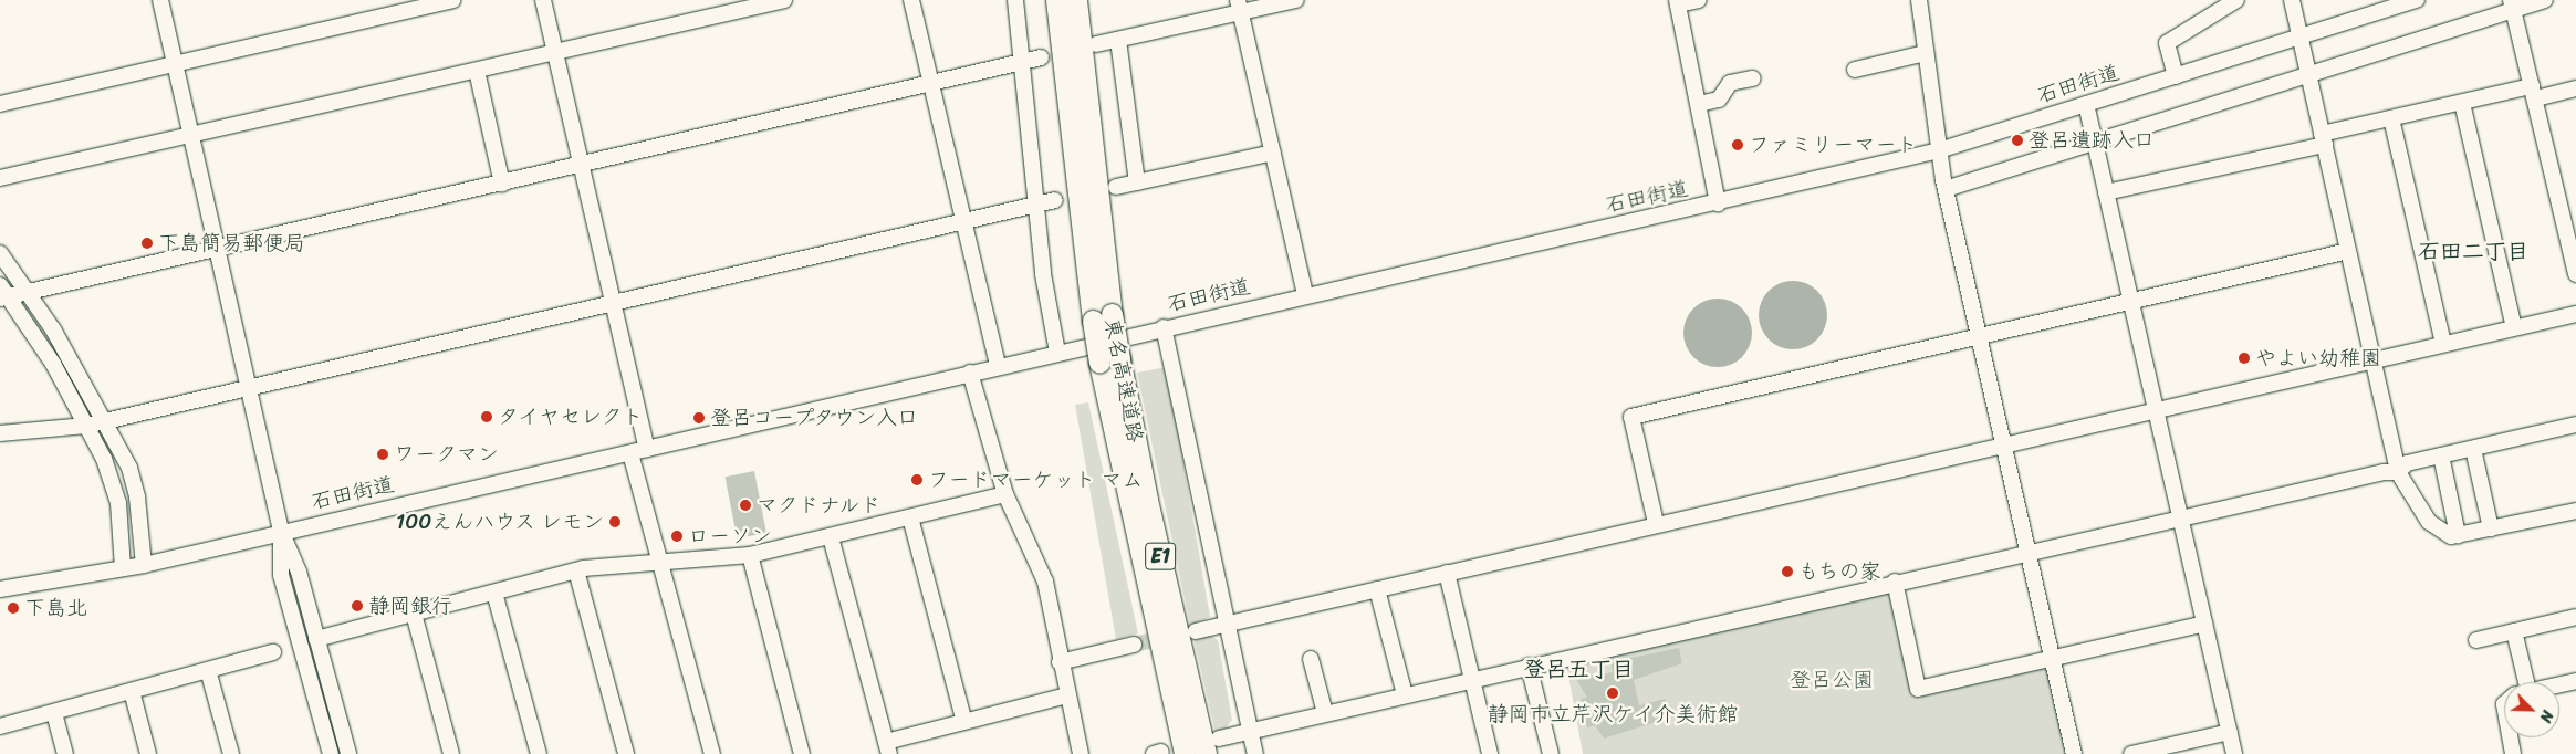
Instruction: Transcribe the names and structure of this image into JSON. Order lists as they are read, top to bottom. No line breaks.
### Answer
{"streets":{"highway":["東名高速道路","E1"],"street":["石田街道"]},"districts":["石田二丁目","登呂五丁目"],"parks":["登呂公園"],"places":["登呂遺跡入口","ファミリーマート","下島簡易郵便局","やよい幼稚園","タイヤセレクト","登呂コープタウン入口","ワークマン","フードマーケット マム","マクドナルド","100えんハウス レモン","ローソン","もちの家","静岡銀行","下島北","静岡市立芹沢ケイ介美術館"],"north":"bottom right"}
